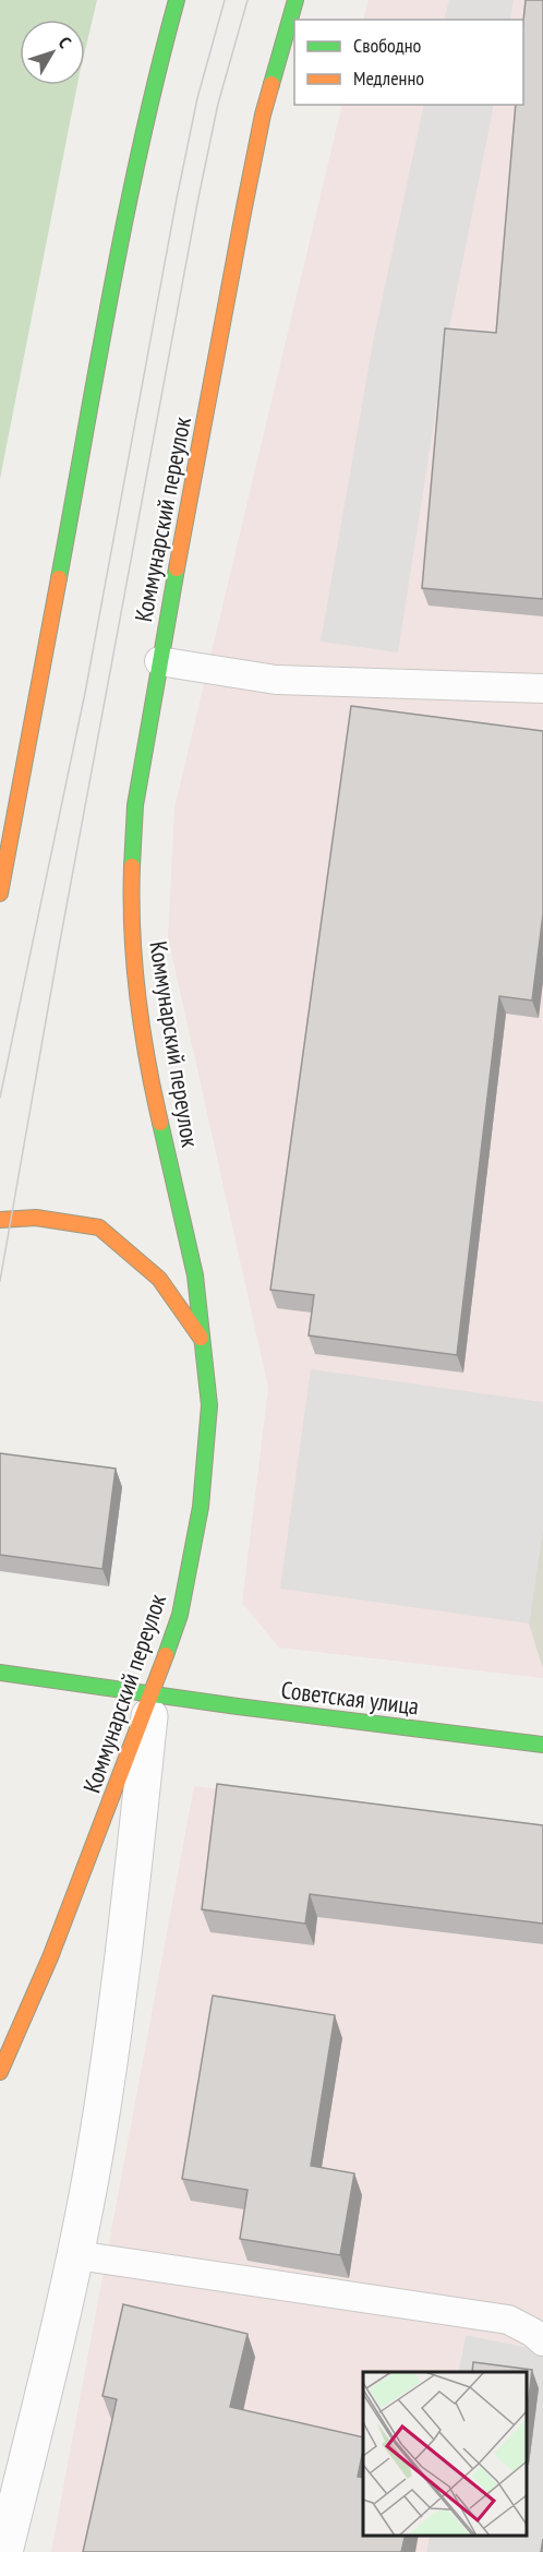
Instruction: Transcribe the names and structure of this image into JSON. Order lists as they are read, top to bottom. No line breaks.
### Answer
{"streets":{"main road":["Коммунарский переулок","Советская улица"]},"crossings":[["Коммунарский переулок","Советская улица"]],"legend":["Свободно","Медленно"],"north":"top right"}
